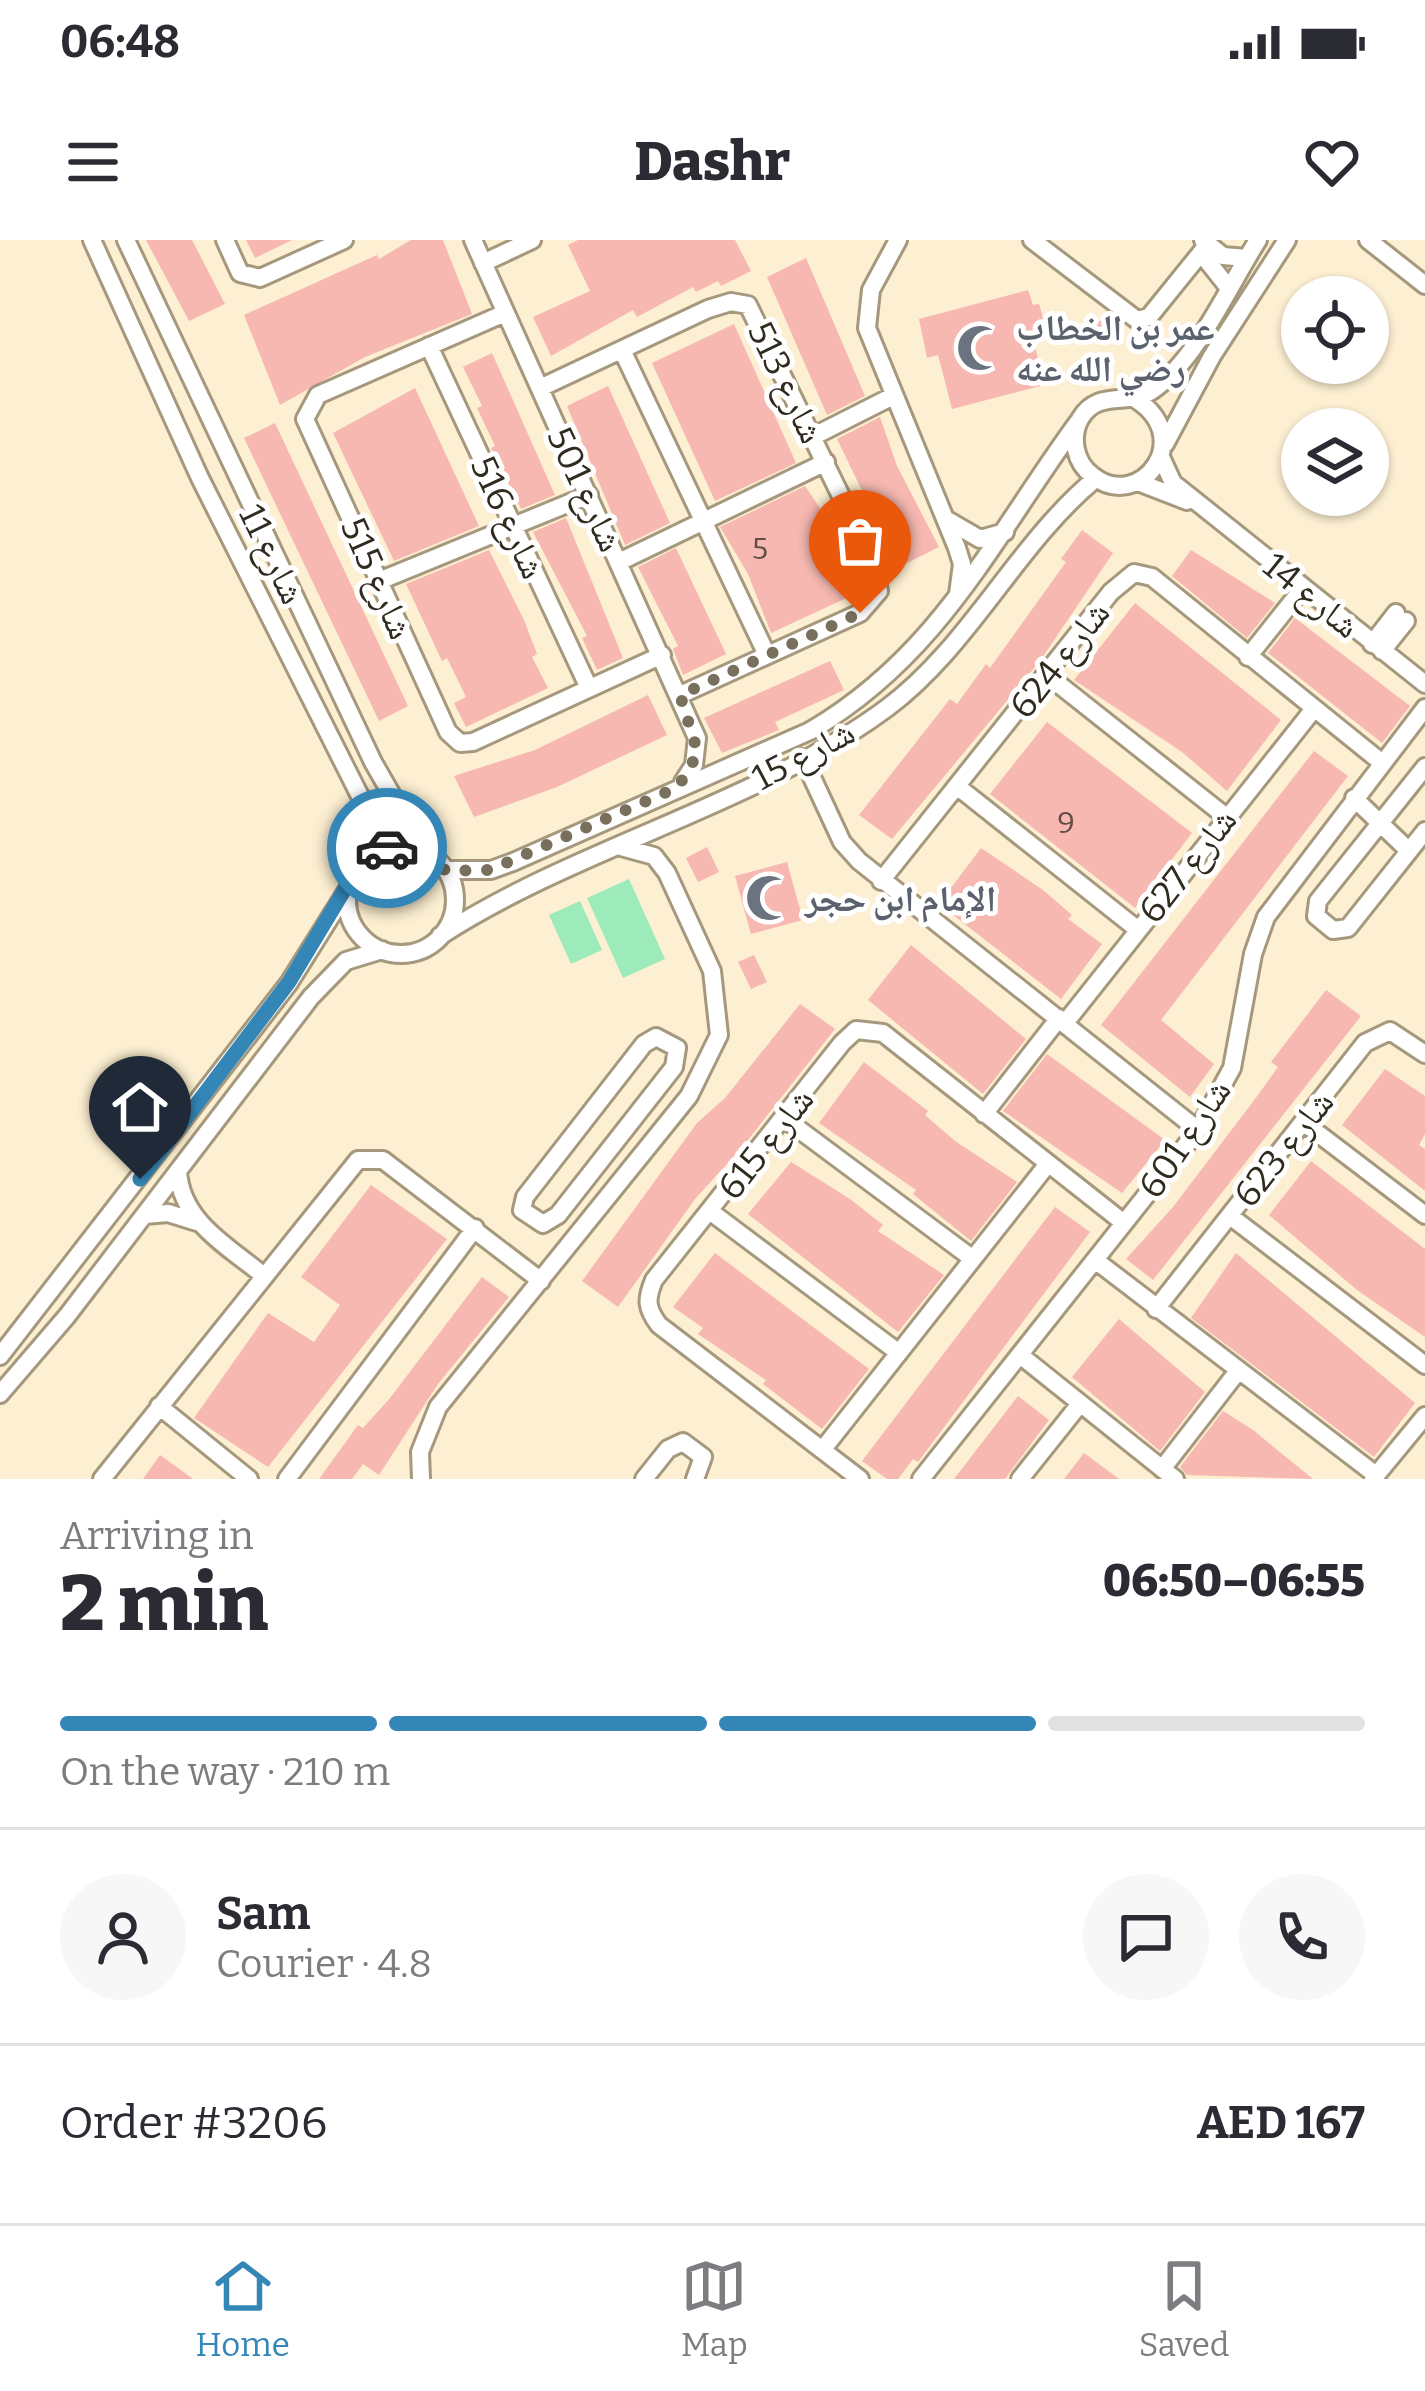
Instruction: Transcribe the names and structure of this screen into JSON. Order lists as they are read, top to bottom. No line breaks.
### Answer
{"streets":{"street":["شارع 513","شارع 501","شارع 516","شارع 11","شارع 515","شارع 14","شارع 624","شارع 15","شارع 627","شارع 601","شارع 615","شارع 623"]},"crossings":[["شارع 513","شارع 501"],["شارع 501","شارع 515"],["شارع 516","شارع 515"],["شارع 11","شارع 15"],["شارع 14","شارع 15"],["شارع 624","شارع 627"],["شارع 624","شارع 601"],["شارع 627","شارع 615"],["شارع 601","شارع 615"]],"places":{"mosque":["عمر بن الخطاب رضي الله عنه","الإمام ابن حجر"]},"house_numbers":["5","9"],"page":{"status":"06:48","header":"Dashr","heading":["2 min","Arriving in","06:50–06:55"],"panel":["Sam","Courier · 4.8","Order #3206","AED 167"],"bar":"On the way · 210 m","tabs":["Home","Map","Saved"]}}
